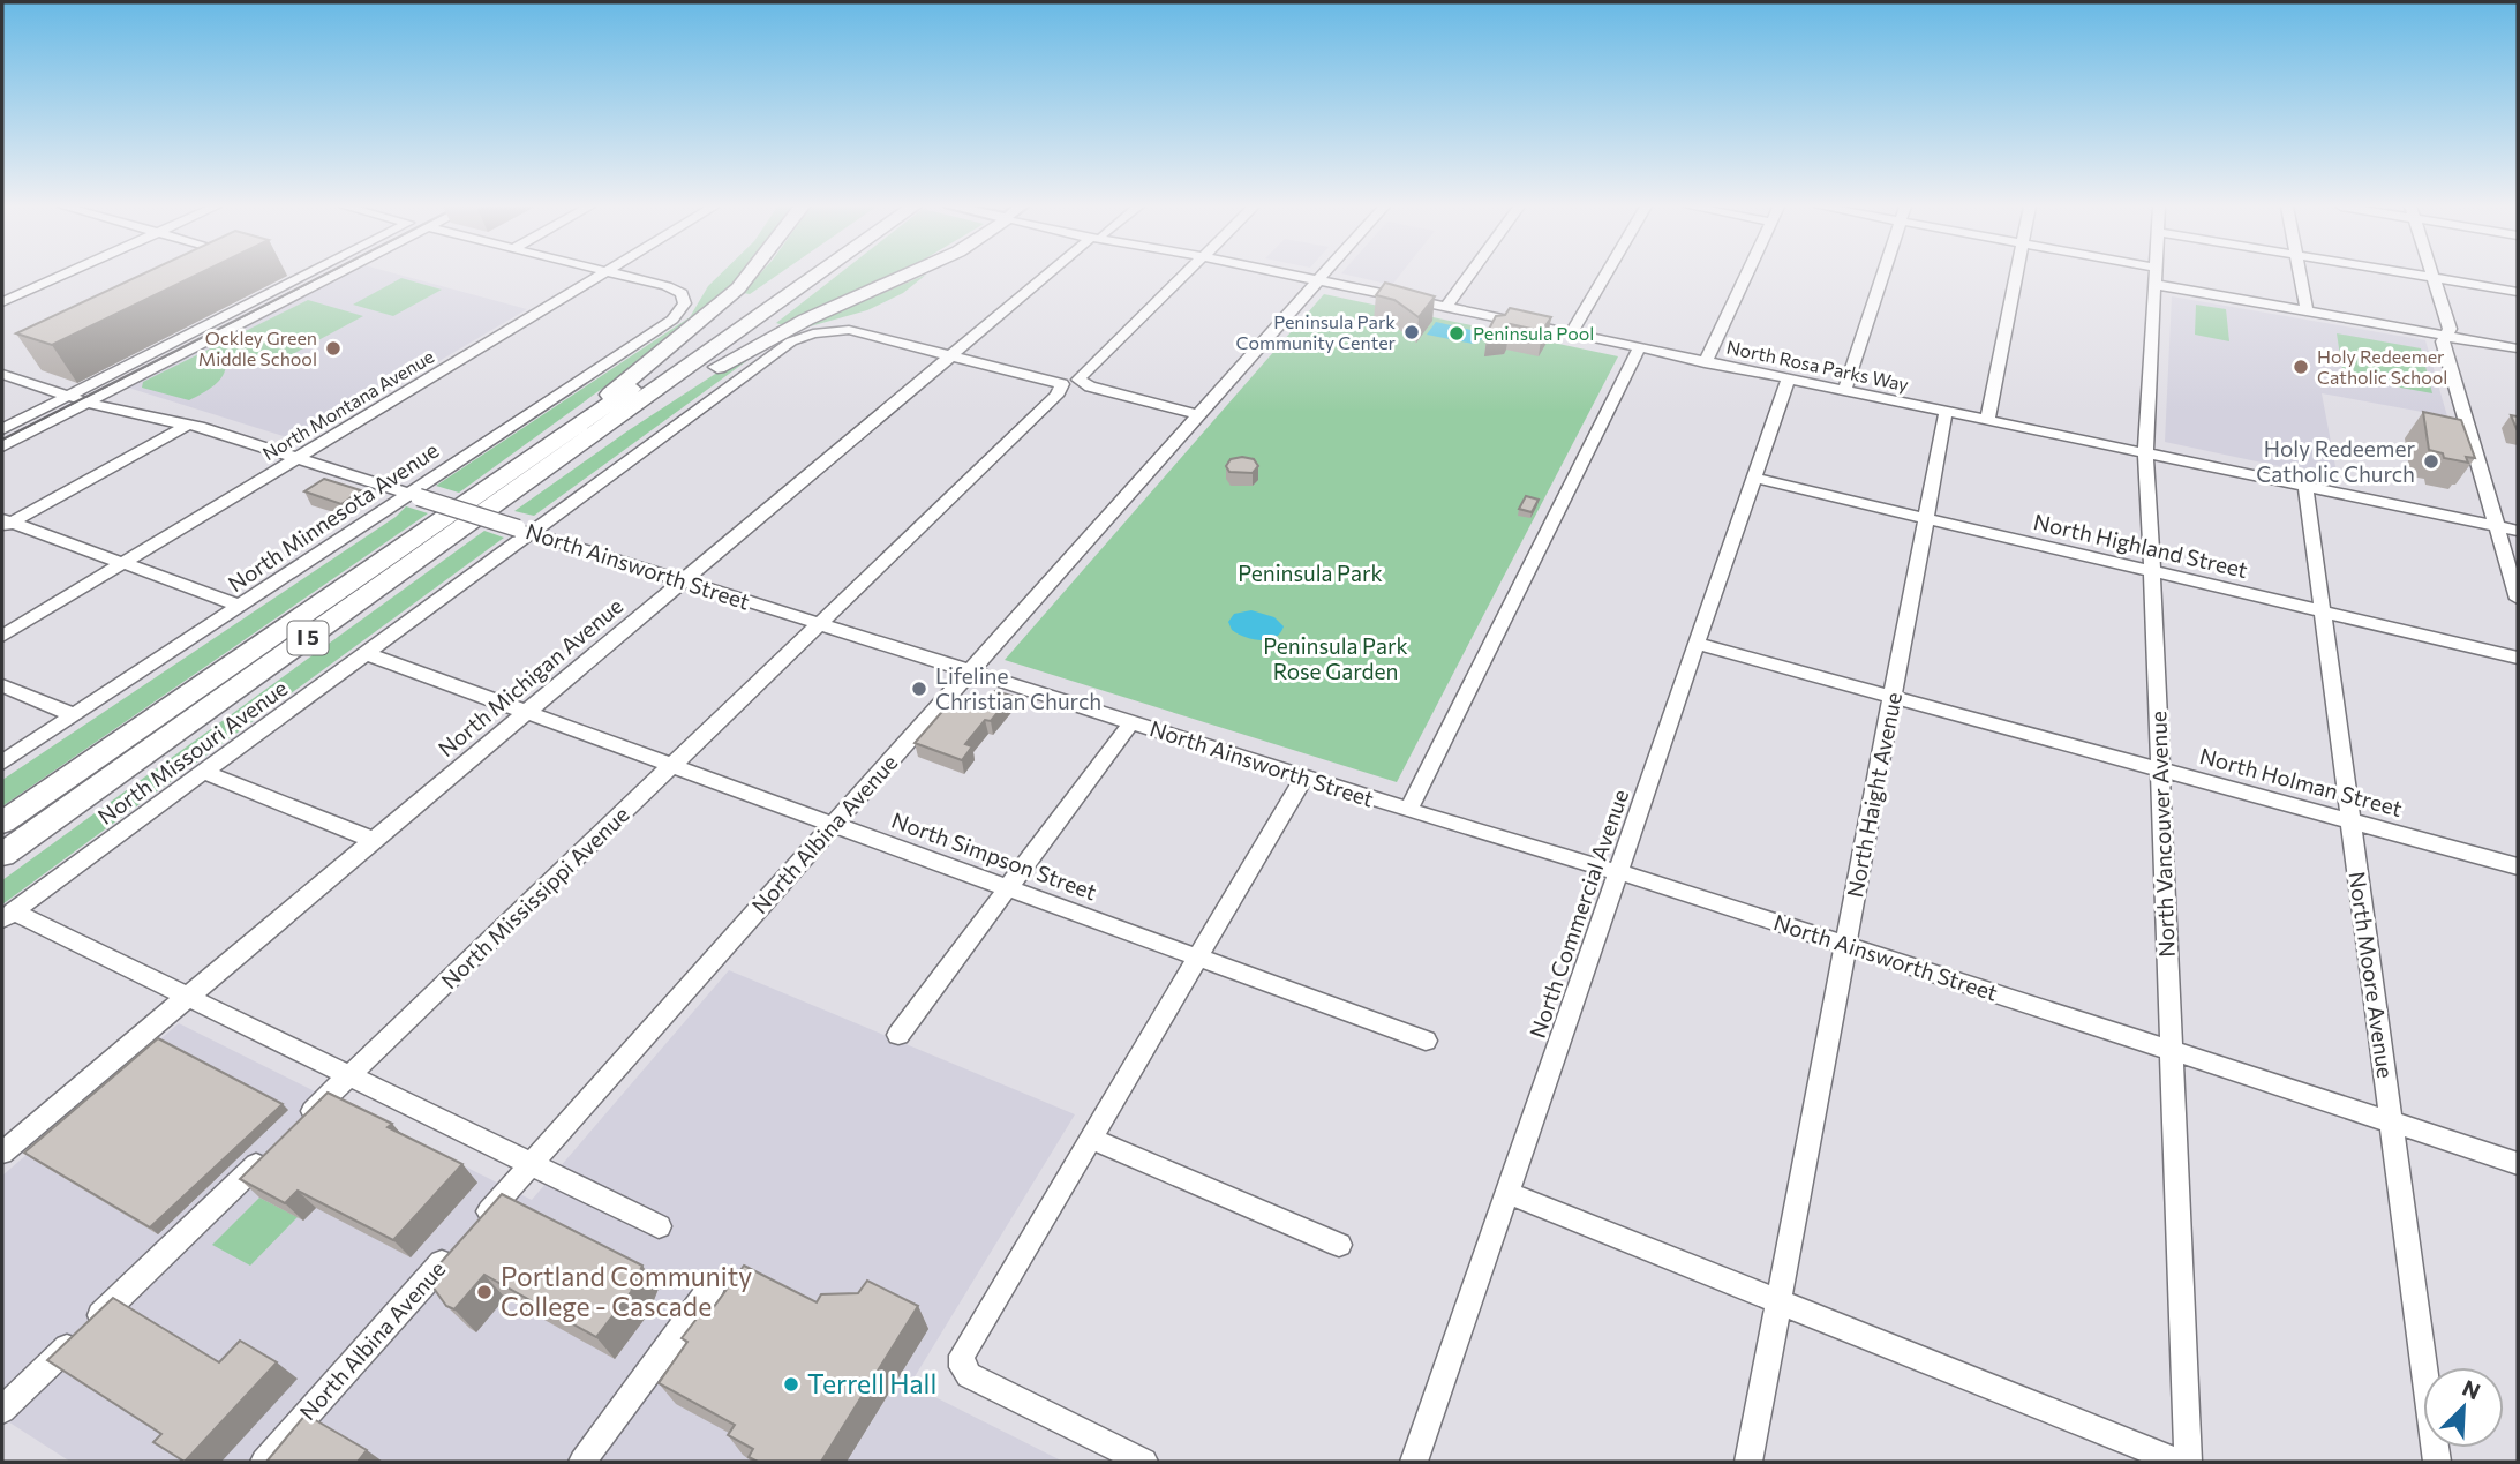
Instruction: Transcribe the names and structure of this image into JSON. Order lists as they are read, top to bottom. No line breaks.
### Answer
{"streets":{"highway":["I 5"],"street":["North Rosa Parks Way","North Montana Avenue","North Minnesota Avenue","North Highland Street","North Ainsworth Street","North Michigan Avenue","North Missouri Avenue","North Holman Street","North Haight Avenue","North Albina Avenue","North Vancouver Avenue","North Simpson Street","North Mississippi Avenue","North Commercial Avenue","North Moore Avenue"]},"crossings":[["North Rosa Parks Way","North Haight Avenue"],["North Rosa Parks Way","North Albina Avenue"],["North Rosa Parks Way","North Vancouver Avenue"],["North Rosa Parks Way","North Commercial Avenue"],["North Rosa Parks Way","North Moore Avenue"],["North Montana Avenue","North Ainsworth Street"],["North Minnesota Avenue","North Ainsworth Street"],["North Highland Street","North Haight Avenue"],["North Highland Street","North Vancouver Avenue"],["North Highland Street","North Commercial Avenue"],["North Highland Street","North Moore Avenue"],["North Ainsworth Street","North Michigan Avenue"],["North Ainsworth Street","North Missouri Avenue"],["North Ainsworth Street","North Haight Avenue"],["North Ainsworth Street","North Albina Avenue"],["North Ainsworth Street","North Vancouver Avenue"],["North Ainsworth Street","North Mississippi Avenue"],["North Ainsworth Street","North Commercial Avenue"],["North Ainsworth Street","North Moore Avenue"],["North Michigan Avenue","North Missouri Avenue"],["North Michigan Avenue","North Simpson Street"],["North Missouri Avenue","North Simpson Street"],["North Holman Street","North Haight Avenue"],["North Holman Street","North Vancouver Avenue"],["North Holman Street","North Commercial Avenue"],["North Holman Street","North Moore Avenue"],["North Albina Avenue","North Simpson Street"],["North Simpson Street","North Mississippi Avenue"]],"parks":["Peninsula Park","Peninsula Park Rose Garden"],"places":["Peninsula Park Community Center","Peninsula Pool","Ockley Green Middle School","Holy Redeemer Catholic School","Holy Redeemer Catholic Church","Lifeline Christian Church","Portland Community College - Cascade","Terrell Hall"],"north":"top right"}
